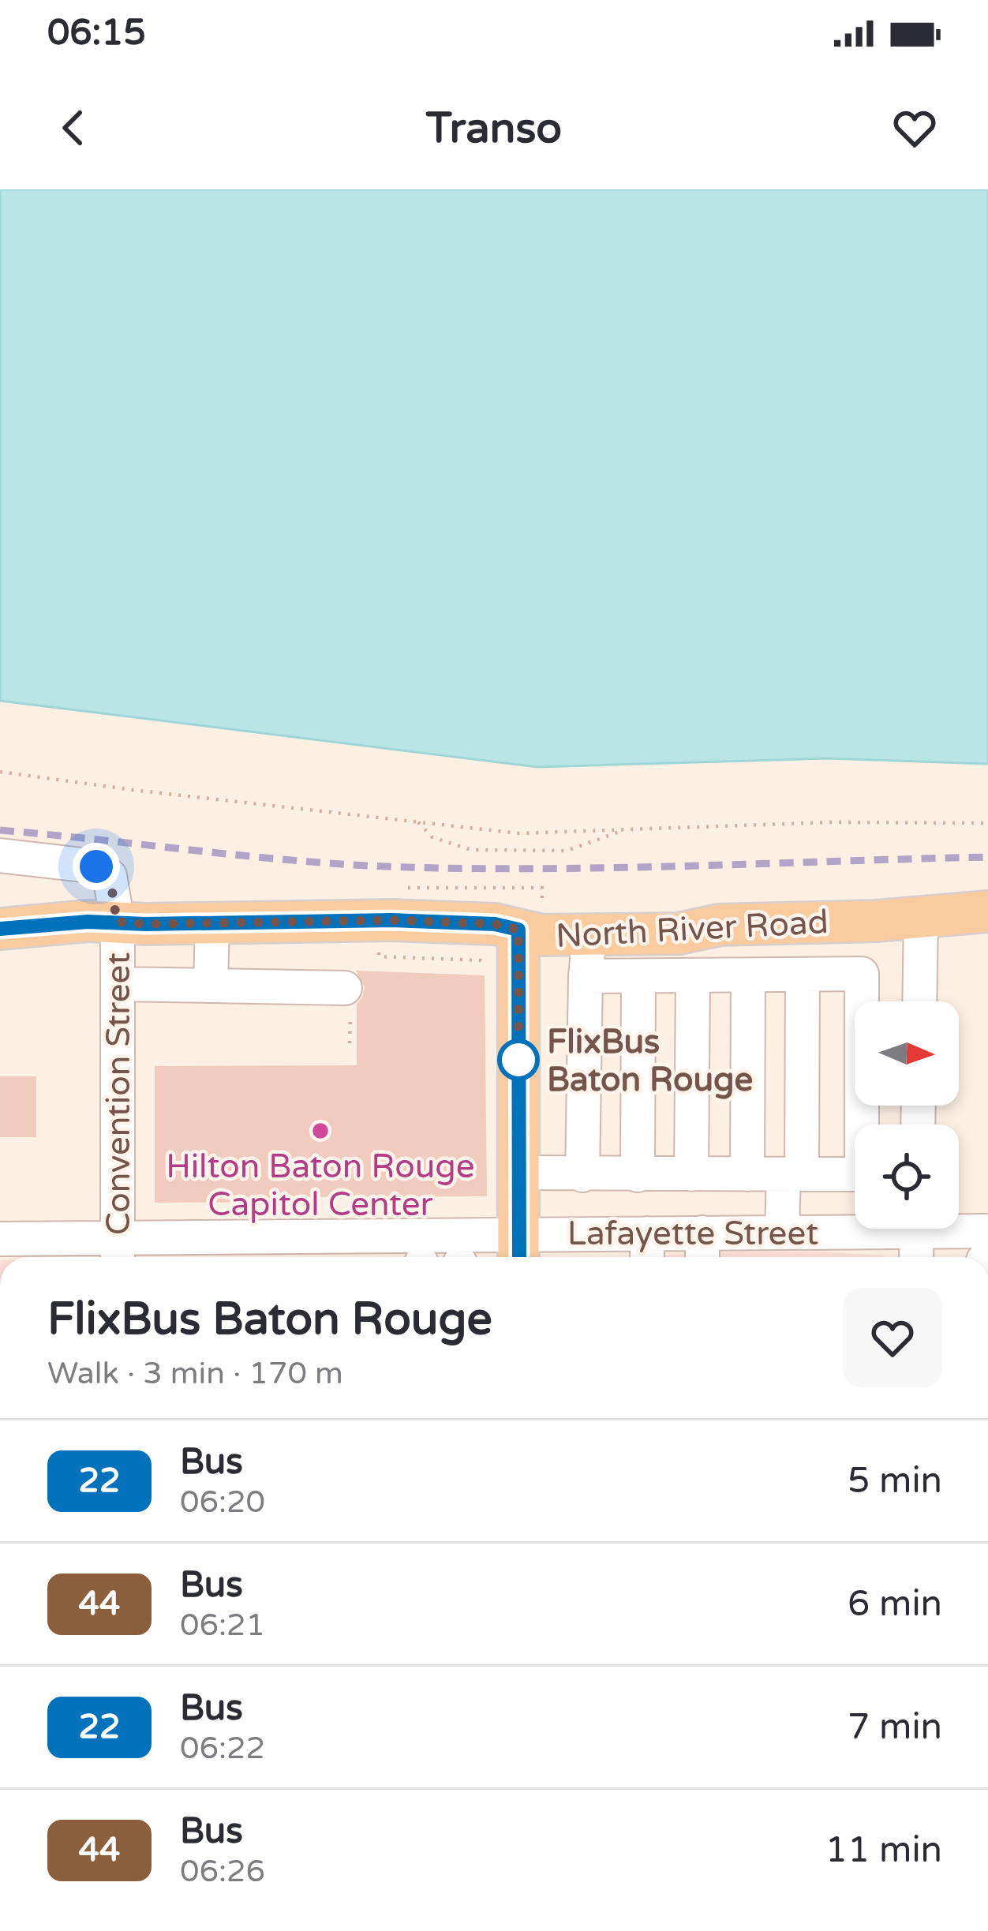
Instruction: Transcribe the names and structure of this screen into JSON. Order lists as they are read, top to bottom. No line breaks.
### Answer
{"streets":{"main road":["North River Road"],"street":["Convention Street","Lafayette Street"]},"crossings":[["North River Road","Convention Street"],["Convention Street","Lafayette Street"]],"places":["FlixBus Baton Rouge","Hilton Baton Rouge Capitol Center"],"lines":["bus line 22"],"north":"right","page":{"status":"06:15","header":"Transo","heading":["FlixBus Baton Rouge","Walk · 3 min · 170 m"],"list":[{"mark":"22","name":"Bus","note":"06:20","value":"5 min"},{"mark":"44","name":"Bus","note":"06:21","value":"6 min"},{"mark":"22","name":"Bus","note":"06:22","value":"7 min"},{"mark":"44","name":"Bus","note":"06:26","value":"11 min"}]}}
